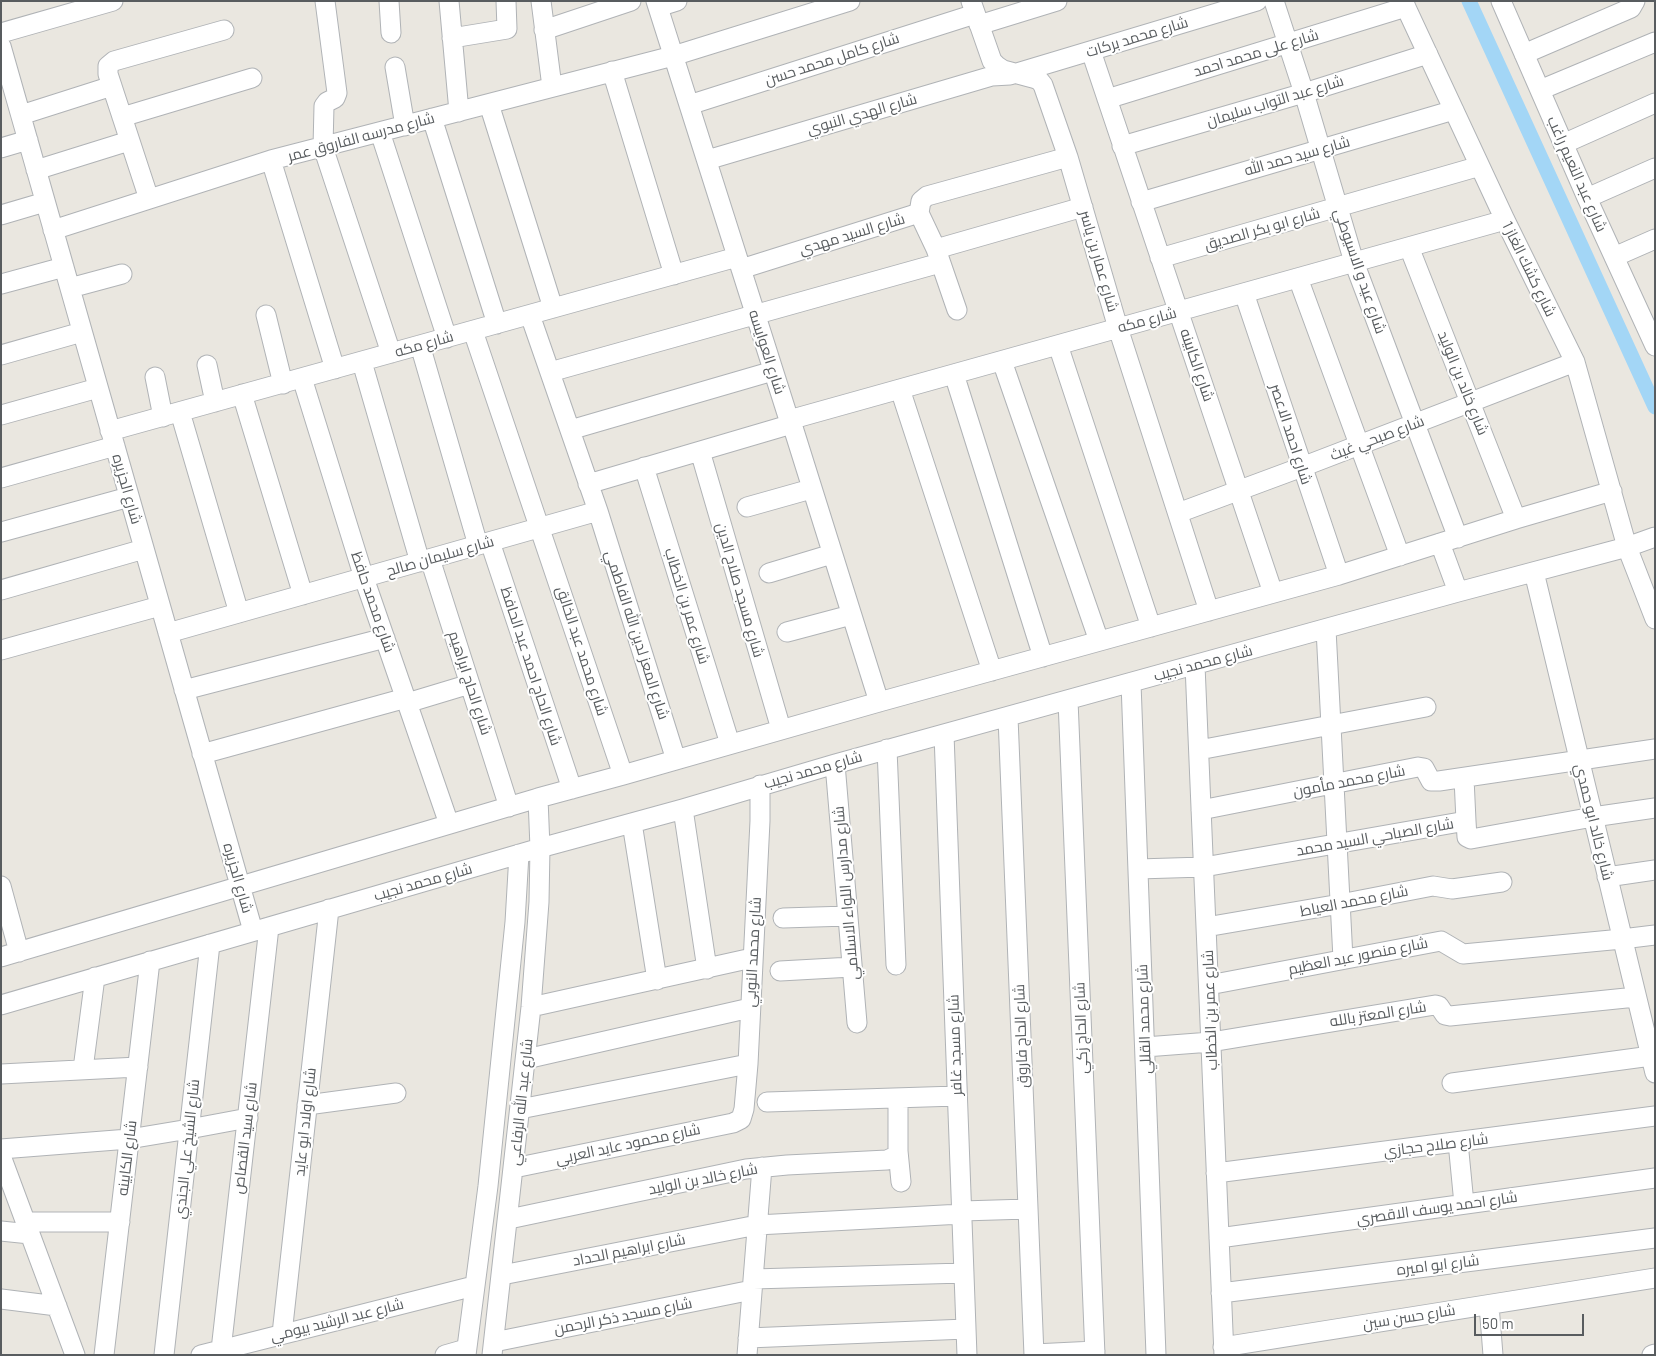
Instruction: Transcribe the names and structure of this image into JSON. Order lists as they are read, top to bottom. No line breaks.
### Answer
{"streets":{"street":["شارع محمد بركات","شارع على محمد احمد","شارع كامل محمد حسن","شارع عبد التواب سليمان","شارع الهدي النبوي","شارع مدرسه الفاروق عمر","شارع سيد حمد الله","شارع عبد النعيم راغب","شارع ابو بكر الصديق","شارع السيد مهدي","شارع عمار بن ياسر","شارع كشك الغاز 1","شارع عيد و الاسيوطي","شارع مكه","شارع العوايسه","شارع الكابينه","شارع خالد بن الوليد","شارع احمد الاعصر","شارع صبحي غيث","شارع الجزيره","شارع سليمان صالح","شارع مسجد صلاح الدين","شارع محمد حافظ","شارع عمر بن الخطاب","شارع المعز لدين الله الفاطمي","شارع محمد عبد الخالق","شارع محمد نجيب","شارع الحاج احمد عبد الحافظ","شارع الحاج ابراهيم","شارع محمد مأمون","شارع خالد ابو حمدي","شارع الصباحي السيد محمد","شارع مدارس اللواء الاسلامي","شارع محمد العياط","شارع محمد النوبي","شارع منصور عبد العظيم","شارع المعتز بالله","شارع محمد القللي","شارع الحاج زكي","شارع الحاج فاروق","شارع مسجد غافر","شارع عبد الله الرفاعي","شارع اولاد ابو عايد","شارع سيد القصاص","شارع محمود عايد العربي","شارع صلاح حجازي","شارع الشيخ علي الجندي","شارع احمد يوسف الاقصري","شارع ابراهيم الحداد","شارع ابو اميره","شارع مسجد ذكر الرحمن","شارع حسن سين","شارع عبد الرشيد بيومي"]},"crossings":[["شارع محمد بركات","شارع الهدي النبوي"],["شارع محمد بركات","شارع عمار بن ياسر"],["شارع محمد بركات","شارع الكابينه"],["شارع على محمد احمد","شارع كشك الغاز 1"],["شارع على محمد احمد","شارع عيد و الاسيوطي"],["شارع على محمد احمد","شارع الكابينه"],["شارع كامل محمد حسن","شارع عمار بن ياسر"],["شارع كامل محمد حسن","شارع العوايسه"],["شارع عبد التواب سليمان","شارع كشك الغاز 1"],["شارع عبد التواب سليمان","شارع عيد و الاسيوطي"],["شارع عبد التواب سليمان","شارع الكابينه"],["شارع الهدي النبوي","شارع عمار بن ياسر"],["شارع الهدي النبوي","شارع العوايسه"],["شارع مدرسه الفاروق عمر","شارع العوايسه"],["شارع مدرسه الفاروق عمر","شارع الجزيره"],["شارع سيد حمد الله","شارع كشك الغاز 1"],["شارع سيد حمد الله","شارع عيد و الاسيوطي"],["شارع سيد حمد الله","شارع الكابينه"],["شارع ابو بكر الصديق","شارع كشك الغاز 1"],["شارع ابو بكر الصديق","شارع عيد و الاسيوطي"],["شارع ابو بكر الصديق","شارع الكابينه"],["شارع السيد مهدي","شارع عمار بن ياسر"],["شارع السيد مهدي","شارع مكه"],["شارع السيد مهدي","شارع العوايسه"],["شارع عمار بن ياسر","شارع مكه"],["شارع عمار بن ياسر","شارع صبحي غيث"],["شارع كشك الغاز 1","شارع مكه"],["شارع كشك الغاز 1","شارع صبحي غيث"],["شارع كشك الغاز 1","شارع محمد نجيب"],["شارع عيد و الاسيوطي","شارع مكه"],["شارع عيد و الاسيوطي","شارع صبحي غيث"],["شارع مكه","شارع العوايسه"],["شارع مكه","شارع الكابينه"],["شارع مكه","شارع خالد بن الوليد"],["شارع مكه","شارع احمد الاعصر"],["شارع مكه","شارع الجزيره"],["شارع مكه","شارع مسجد صلاح الدين"],["شارع مكه","شارع محمد حافظ"],["شارع مكه","شارع عمر بن الخطاب"],["شارع مكه","شارع المعز لدين الله الفاطمي"],["شارع مكه","شارع محمد عبد الخالق"],["شارع مكه","شارع الحاج احمد عبد الحافظ"],["شارع مكه","شارع الحاج ابراهيم"],["شارع الكابينه","شارع صبحي غيث"],["شارع الكابينه","شارع محمد نجيب"],["شارع خالد بن الوليد","شارع صبحي غيث"],["شارع خالد بن الوليد","شارع عبد الله الرفاعي"],["شارع احمد الاعصر","شارع صبحي غيث"],["شارع الجزيره","شارع سليمان صالح"],["شارع الجزيره","شارع محمد نجيب"],["شارع الجزيره","شارع سيد القصاص"],["شارع سليمان صالح","شارع محمد حافظ"],["شارع سليمان صالح","شارع المعز لدين الله الفاطمي"],["شارع سليمان صالح","شارع محمد عبد الخالق"],["شارع سليمان صالح","شارع الحاج احمد عبد الحافظ"],["شارع سليمان صالح","شارع الحاج ابراهيم"],["شارع عمر بن الخطاب","شارع محمد نجيب"],["شارع عمر بن الخطاب","شارع محمد مأمون"],["شارع عمر بن الخطاب","شارع الصباحي السيد محمد"],["شارع عمر بن الخطاب","شارع محمد العياط"],["شارع عمر بن الخطاب","شارع منصور عبد العظيم"],["شارع عمر بن الخطاب","شارع المعتز بالله"],["شارع عمر بن الخطاب","شارع صلاح حجازي"],["شارع عمر بن الخطاب","شارع احمد يوسف الاقصري"],["شارع عمر بن الخطاب","شارع ابو اميره"],["شارع عمر بن الخطاب","شارع حسن سين"],["شارع محمد نجيب","شارع خالد ابو حمدي"],["شارع محمد نجيب","شارع مدارس اللواء الاسلامي"],["شارع محمد نجيب","شارع محمد النوبي"],["شارع محمد نجيب","شارع محمد القللي"],["شارع محمد نجيب","شارع الحاج زكي"],["شارع محمد نجيب","شارع الحاج فاروق"],["شارع محمد نجيب","شارع مسجد غافر"],["شارع محمد نجيب","شارع عبد الله الرفاعي"],["شارع محمد نجيب","شارع اولاد ابو عايد"],["شارع محمد نجيب","شارع سيد القصاص"],["شارع محمد نجيب","شارع الشيخ علي الجندي"],["شارع محمد مأمون","شارع خالد ابو حمدي"],["شارع خالد ابو حمدي","شارع الصباحي السيد محمد"],["شارع خالد ابو حمدي","شارع منصور عبد العظيم"],["شارع خالد ابو حمدي","شارع المعتز بالله"],["شارع الصباحي السيد محمد","شارع محمد القللي"],["شارع محمد النوبي","شارع محمود عايد العربي"],["شارع المعتز بالله","شارع محمد القللي"],["شارع الحاج فاروق","شارع ابراهيم الحداد"],["شارع مسجد غافر","شارع ابراهيم الحداد"],["شارع مسجد غافر","شارع مسجد ذكر الرحمن"],["شارع عبد الله الرفاعي","شارع محمود عايد العربي"],["شارع عبد الله الرفاعي","شارع ابراهيم الحداد"],["شارع عبد الله الرفاعي","شارع مسجد ذكر الرحمن"],["شارع عبد الله الرفاعي","شارع عبد الرشيد بيومي"],["شارع اولاد ابو عايد","شارع عبد الرشيد بيومي"],["شارع سيد القصاص","شارع عبد الرشيد بيومي"]],"scale_bar":"50 m"}
